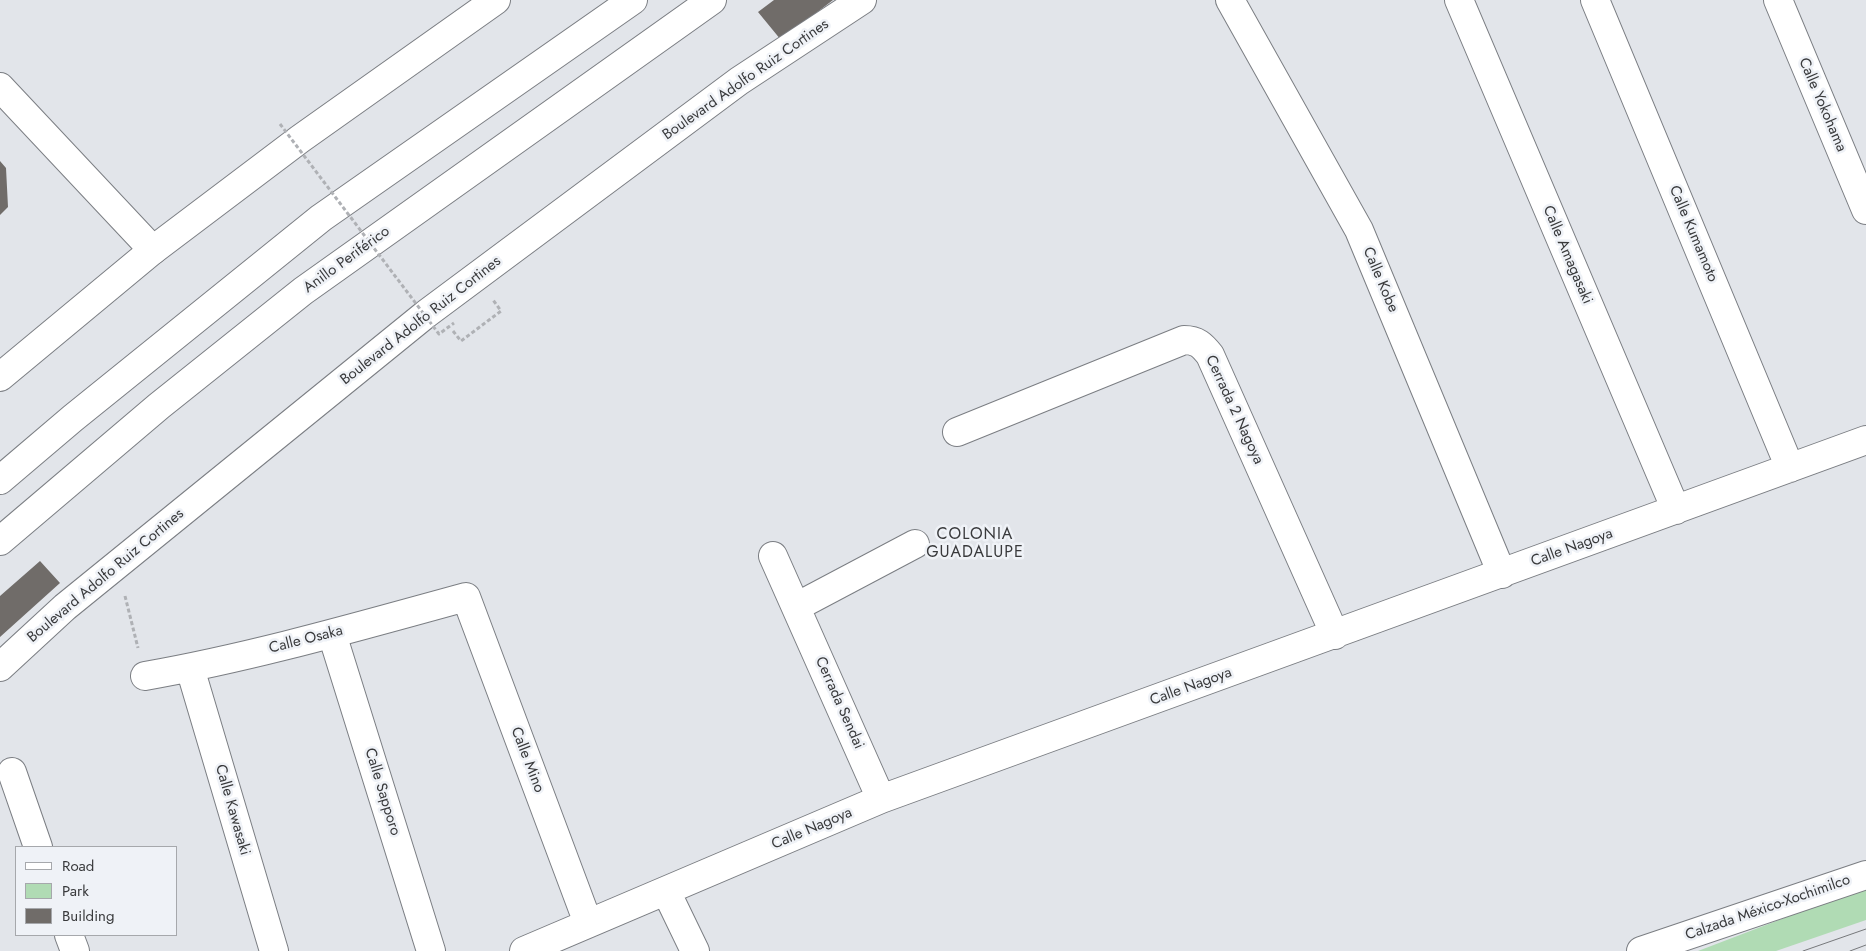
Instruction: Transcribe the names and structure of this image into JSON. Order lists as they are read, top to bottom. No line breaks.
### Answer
{"streets":{"main road":["Boulevard Adolfo Ruiz Cortines","Calle Yokohama","Calle Kumamoto","Calle Amagasaki","Anillo Periférico","Calle Kobe","Cerrada 2 Nagoya","Calle Nagoya","Calle Osaka","Cerrada Sendai","Calle Mino","Calle Sapporo","Calle Kawasaki","Calzada México-Xochimilco"]},"crossings":[["Calle Kumamoto","Calle Nagoya"],["Calle Amagasaki","Calle Nagoya"],["Calle Kobe","Calle Nagoya"],["Cerrada 2 Nagoya","Calle Nagoya"],["Calle Nagoya","Cerrada Sendai"],["Calle Nagoya","Calle Mino"],["Calle Osaka","Calle Mino"],["Calle Osaka","Calle Sapporo"],["Calle Osaka","Calle Kawasaki"]],"districts":["COLONIA GUADALUPE"],"legend":["Road","Park","Building"]}
